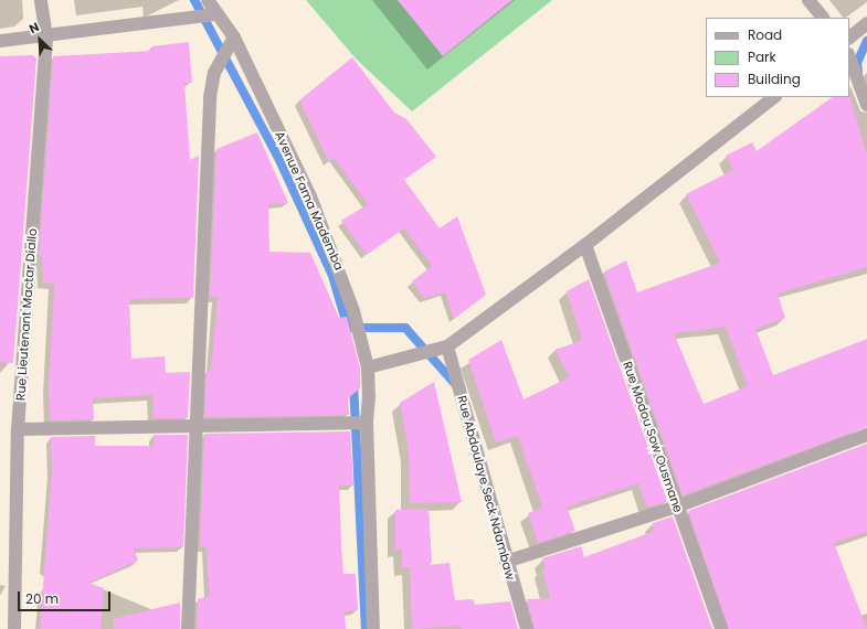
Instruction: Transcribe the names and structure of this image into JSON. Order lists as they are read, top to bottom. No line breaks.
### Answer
{"streets":{"street":["Avenue Fama Mademba","Rue Lieutenant Mactar Diallo","Rue Modou Sow Ousmane","Rue Abdoulaye Seck Ndambaw"]},"legend":["Road","Park","Building"],"scale_bar":"20 m","north":"top left"}
